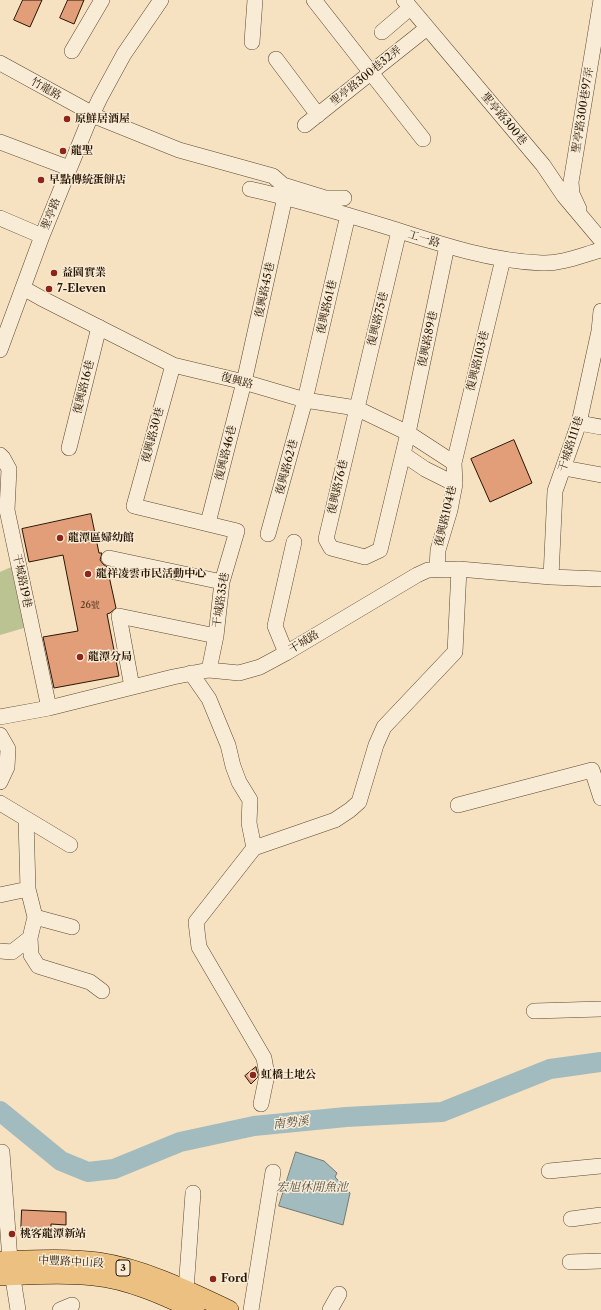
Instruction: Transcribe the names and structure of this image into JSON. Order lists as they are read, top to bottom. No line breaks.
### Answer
{"streets":{"main road":["中豐路中山段","3"],"street":["聖亭路300巷32弄","竹龍路","聖亭路300巷97弄","聖亭路300巷","聖亭路","工一路","復興路45巷","復興路61巷","復興路75巷","復興路89巷","復興路103巷","復興路","復興路16巷","復興路30巷","干城路111巷","復興路46巷","復興路62巷","復興路76巷","復興路104巷","干城路19巷","干城路35巷","干城路"]},"crossings":[["聖亭路300巷32弄","聖亭路300巷"],["竹龍路","聖亭路"],["聖亭路300巷97弄","聖亭路300巷"],["聖亭路","復興路"],["工一路","復興路45巷"],["工一路","復興路61巷"],["工一路","復興路75巷"],["工一路","復興路89巷"],["工一路","復興路103巷"],["復興路45巷","復興路"],["復興路45巷","復興路46巷"],["復興路61巷","復興路"],["復興路61巷","復興路62巷"],["復興路75巷","復興路"],["復興路75巷","復興路76巷"],["復興路89巷","復興路"],["復興路89巷","復興路76巷"],["復興路103巷","復興路"],["復興路103巷","復興路104巷"],["復興路","復興路16巷"],["復興路","復興路30巷"],["復興路","復興路46巷"],["復興路","復興路62巷"],["復興路","復興路76巷"],["復興路","復興路104巷"],["復興路30巷","復興路46巷"],["復興路30巷","干城路35巷"],["干城路111巷","干城路"],["復興路46巷","干城路35巷"],["復興路104巷","干城路"],["干城路19巷","干城路"],["干城路35巷","干城路"]],"water":["南勢溪","宏旭休閒魚池"],"places":["原鮮居酒屋","龍聖","早點傳統蛋餅店","益園實業","7-Eleven","龍潭區婦幼館","龍祥凌雲市民活動中心","龍潭分局","虹橋土地公","桃客龍潭新站","Ford"],"house_numbers":["26號"]}
